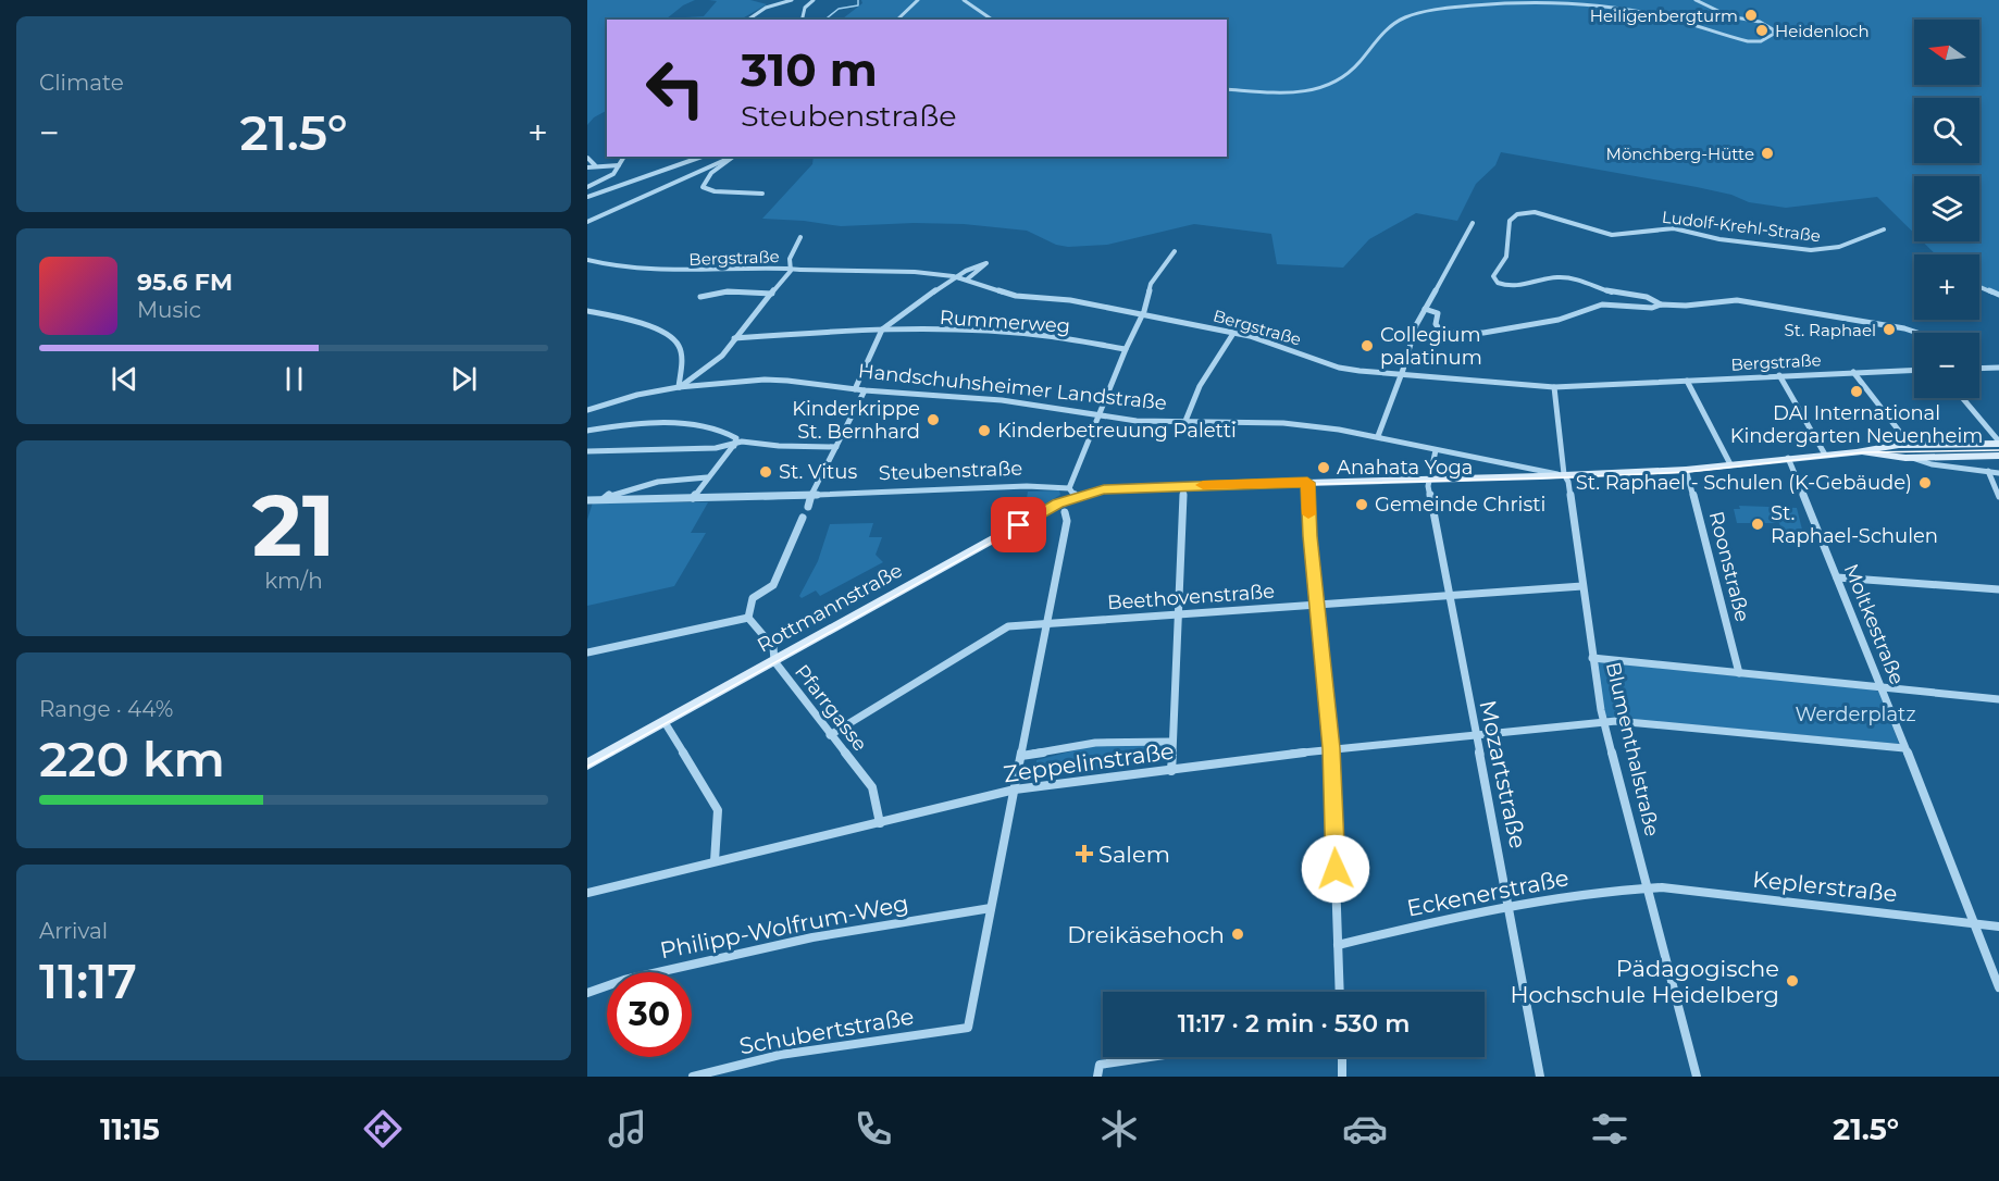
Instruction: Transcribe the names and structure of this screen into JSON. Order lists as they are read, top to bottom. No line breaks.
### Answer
{"streets":{"main road":["Handschuhsheimer Landstraße","Rottmannstraße"],"street":["Ludolf-Krehl-Straße","Bergstraße","Rummerweg","Steubenstraße","Roonstraße","Beethovenstraße","Moltkestraße","Pfarrgasse","Blumenthalstraße","Zeppelinstraße","Mozartstraße","Keplerstraße","Eckenerstraße","Philipp-Wolfrum-Weg","Schubertstraße"]},"crossings":[["Bergstraße","Blumenthalstraße"],["Handschuhsheimer Landstraße","Roonstraße"],["Handschuhsheimer Landstraße","Moltkestraße"],["Handschuhsheimer Landstraße","Blumenthalstraße"],["Steubenstraße","Rottmannstraße"],["Beethovenstraße","Pfarrgasse"],["Beethovenstraße","Blumenthalstraße"],["Beethovenstraße","Mozartstraße"],["Rottmannstraße","Pfarrgasse"],["Moltkestraße","Keplerstraße"],["Pfarrgasse","Zeppelinstraße"],["Blumenthalstraße","Zeppelinstraße"],["Blumenthalstraße","Keplerstraße"],["Blumenthalstraße","Eckenerstraße"],["Zeppelinstraße","Mozartstraße"],["Mozartstraße","Eckenerstraße"],["Keplerstraße","Eckenerstraße"],["Philipp-Wolfrum-Weg","Schubertstraße"]],"parks":["Werderplatz"],"places":{"other":["Heiligenbergturm","Heidenloch","Mönchberg-Hütte","St. Raphael","Collegium palatinum","DAI International Kindergarten Neuenheim","Kinderkrippe St. Bernhard","Kinderbetreuung Paletti","Anahata Yoga","St. Vitus","St. Raphael - Schulen (K-Gebäude)","Gemeinde Christi","St. Raphael-Schulen","Dreikäsehoch","Pädagogische Hochschule Heidelberg"],"health":["Salem"]},"north":"left","page":{"tile":["Climate",["21","km/h"],["Range · 44%","220 km"],["Arrival","11:17"]],"map_buttons":["+","−"],"turn":["310 m","Steubenstraße"],"heat":["−","21.5°","+"],"song":["95.6 FM","Music"],"limit":"30","trip":"11:17 · 2 min · 530 m","tabs":["11:15","21.5°"]}}
